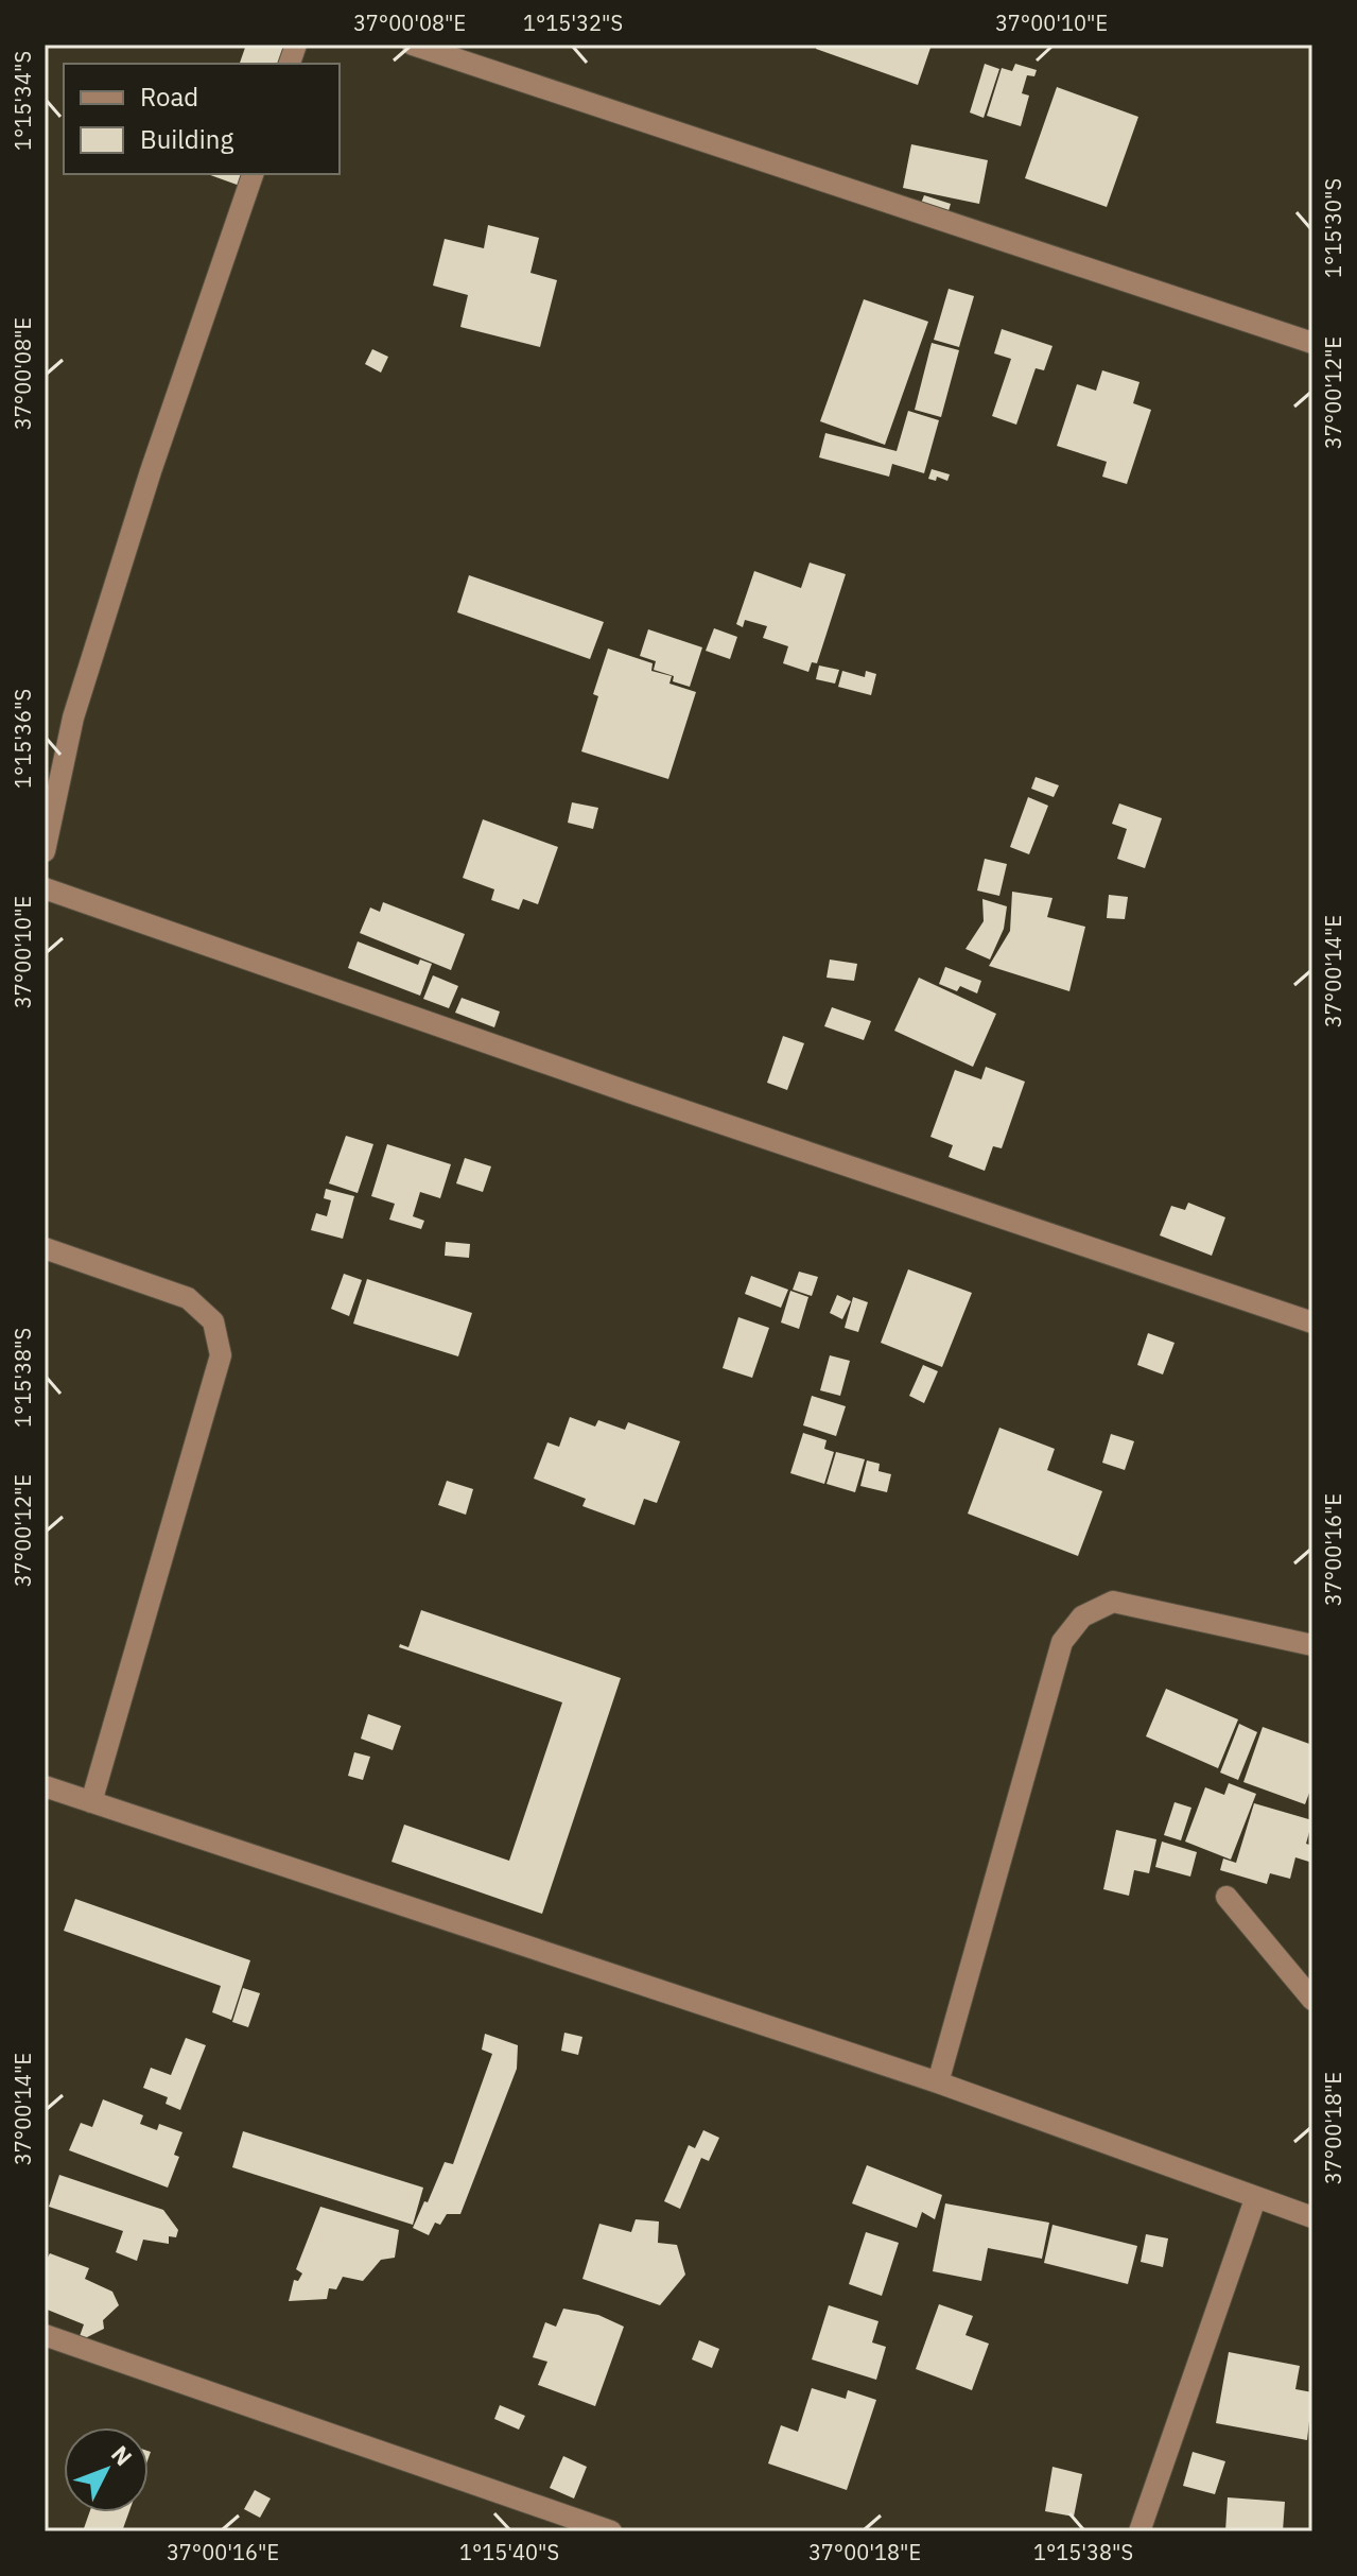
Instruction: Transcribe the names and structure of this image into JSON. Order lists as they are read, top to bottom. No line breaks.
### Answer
{"legend":["Road","Building"],"north":"top right","coordinates":["37°00'08\"E","1°15'32\"S","37°00'10\"E","1°15'34\"S","1°15'30\"S","37°00'12\"E","1°15'36\"S","37°00'14\"E","1°15'38\"S","37°00'16\"E","37°00'18\"E","1°15'40\"S"]}
